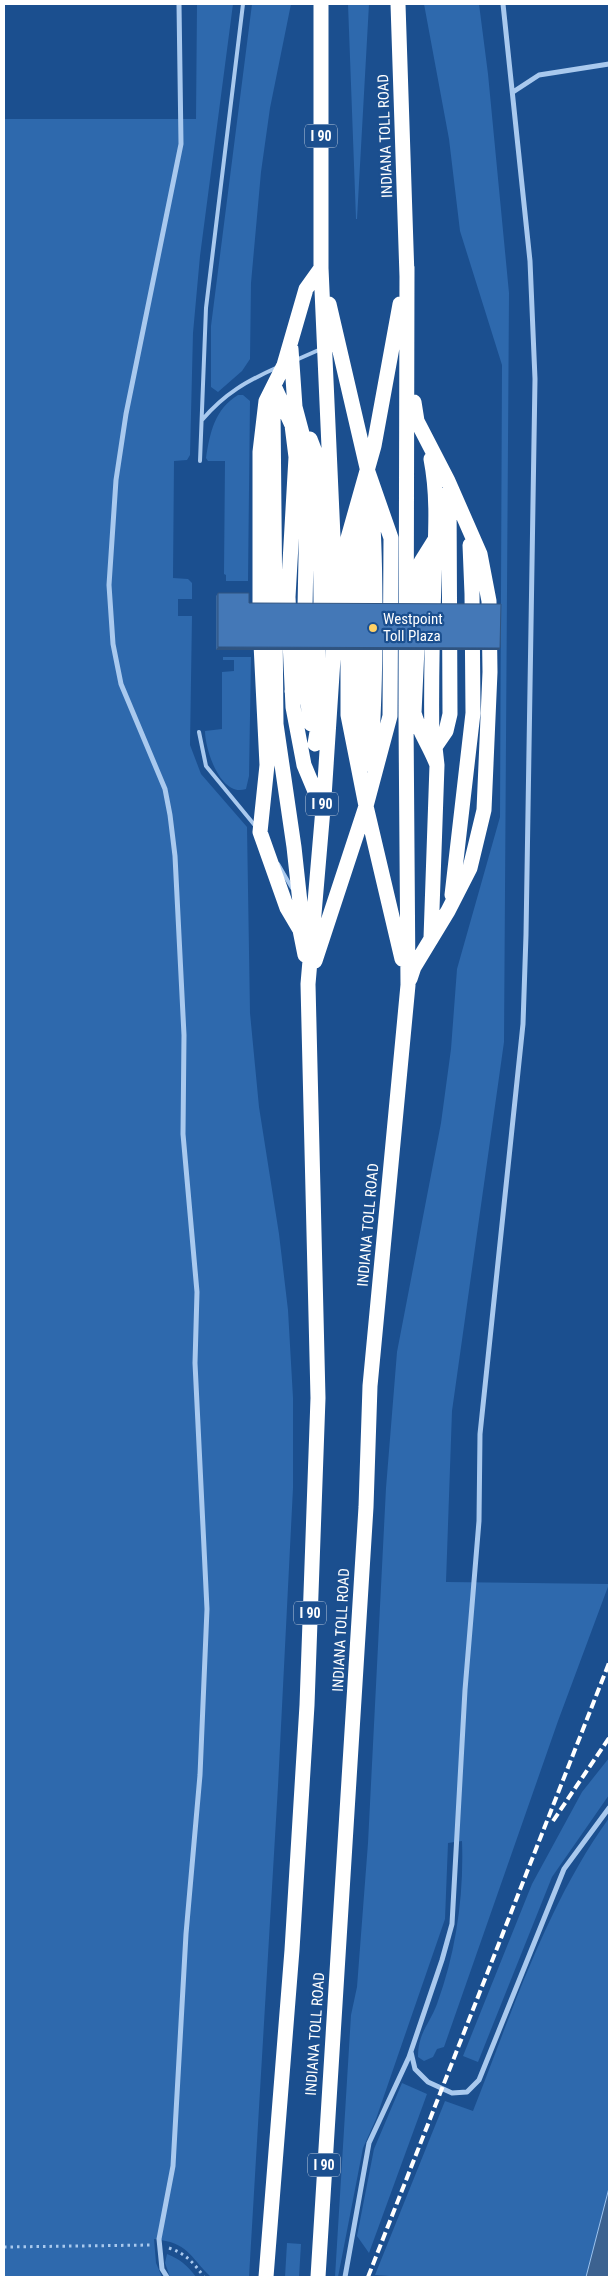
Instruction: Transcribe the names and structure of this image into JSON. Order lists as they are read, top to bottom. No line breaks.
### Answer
{"streets":{"highway":["I 90","INDIANA TOLL ROAD"]},"crossings":[["I 90","INDIANA TOLL ROAD"]],"places":["Westpoint Toll Plaza"]}
